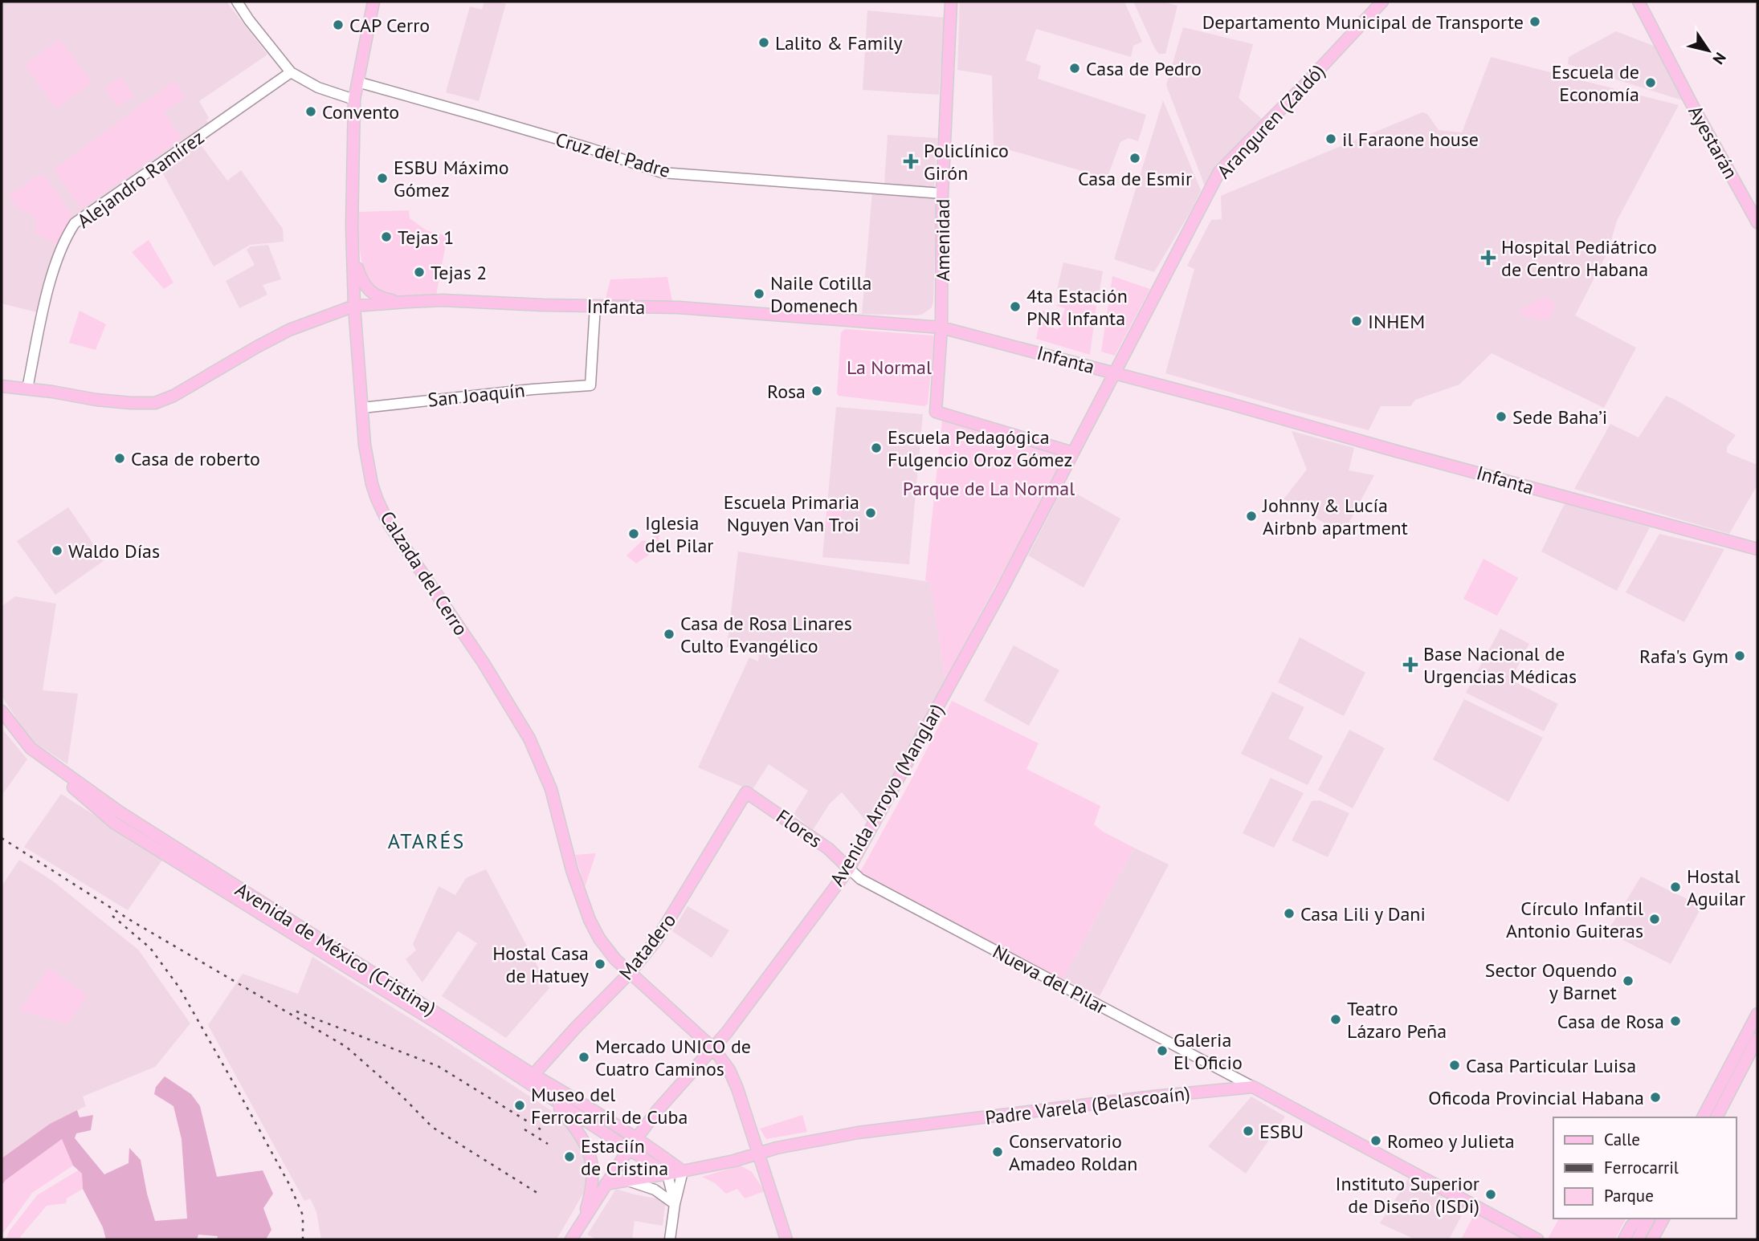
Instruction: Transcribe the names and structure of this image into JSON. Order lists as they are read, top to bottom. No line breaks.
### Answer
{"streets":{"main road":["Aranguren (Zaldó)","Ayestarán","Amenidad","Infanta","Calzada del Cerro","Avenida Arroyo (Manglar)","Flores","Matadero","Avenida de México (Cristina)","Padre Varela (Belascoaín)"],"street":["Cruz del Padre","Alejandro Ramírez","San Joaquín","Nueva del Pilar"]},"crossings":[["Aranguren (Zaldó)","Infanta"],["Aranguren (Zaldó)","Avenida Arroyo (Manglar)"],["Cruz del Padre","Amenidad"],["Cruz del Padre","Calzada del Cerro"],["Alejandro Ramírez","Infanta"],["Amenidad","Infanta"],["Amenidad","Avenida Arroyo (Manglar)"],["Infanta","San Joaquín"],["Infanta","Calzada del Cerro"],["Infanta","Avenida Arroyo (Manglar)"],["San Joaquín","Calzada del Cerro"],["Calzada del Cerro","Avenida Arroyo (Manglar)"],["Calzada del Cerro","Matadero"],["Calzada del Cerro","Padre Varela (Belascoaín)"],["Avenida Arroyo (Manglar)","Flores"],["Avenida Arroyo (Manglar)","Avenida de México (Cristina)"],["Avenida Arroyo (Manglar)","Nueva del Pilar"],["Avenida Arroyo (Manglar)","Padre Varela (Belascoaín)"],["Flores","Matadero"],["Flores","Nueva del Pilar"],["Matadero","Avenida de México (Cristina)"],["Avenida de México (Cristina)","Padre Varela (Belascoaín)"],["Nueva del Pilar","Padre Varela (Belascoaín)"]],"districts":["ATARÉS"],"parks":["La Normal","Parque de La Normal"],"places":{"other":["Departamento Municipal de Transporte","CAP Cerro","Lalito & Family","Casa de Pedro","Escuela de Economía","Convento","il Faraone house","Casa de Esmir","ESBU Máximo Gómez","Tejas 1","Tejas 2","Naile Cotilla Domenech","4ta Estación PNR Infanta","INHEM","Rosa","Sede Baha’i","Escuela Pedagógica Fulgencio Oroz Gómez","Casa de roberto","Escuela Primaria Nguyen Van Troi","Johnny & Lucía Airbnb apartment","Iglesia del Pilar","Waldo Días","Casa de Rosa Linares Culto Evangélico","Rafa's Gym","Hostal Aguilar","Casa Lili y Dani","Círculo Infantil Antonio Guiteras","Hostal Casa de Hatuey","Sector Oquendo y Barnet","Teatro Lázaro Peña","Casa de Rosa","Galeria El Oficio","Mercado UNICO de Cuatro Caminos","Casa Particular Luisa","Oficoda Provincial Habana","Museo del Ferrocarril de Cuba","ESBU","Romeo y Julieta","Conservatorio Amadeo Roldan","Estaciín de Cristina","Instituto Superior de Diseño (ISDi)"],"health":["Policlínico Girón","Hospital Pediátrico de Centro Habana","Base Nacional de Urgencias Médicas"]},"legend":["Calle","Ferrocarril","Parque"],"north":"bottom right"}
